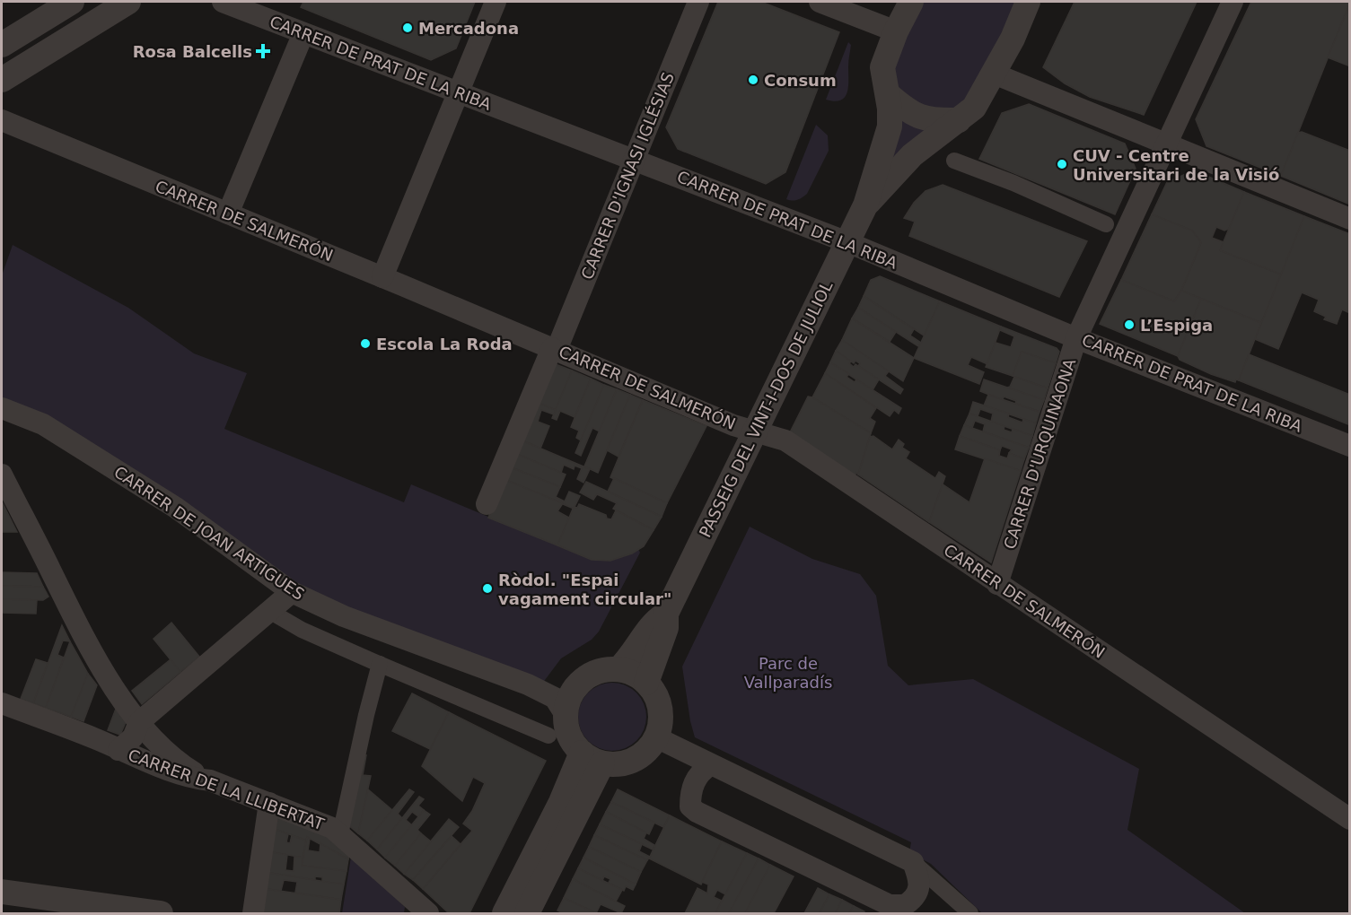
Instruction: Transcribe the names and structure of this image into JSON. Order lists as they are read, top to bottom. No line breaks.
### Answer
{"streets":{"street":["CARRER DE PRAT DE LA RIBA","CARRER D'IGNASI IGLÉSIAS","CARRER DE SALMERÓN","PASSEIG DEL VINT-I-DOS DE JULIOL","CARRER D'URQUINAONA","CARRER DE JOAN ARTIGUES","CARRER DE LA LLIBERTAT"]},"crossings":[["CARRER DE PRAT DE LA RIBA","CARRER D'IGNASI IGLÉSIAS"],["CARRER DE PRAT DE LA RIBA","PASSEIG DEL VINT-I-DOS DE JULIOL"],["CARRER DE PRAT DE LA RIBA","CARRER D'URQUINAONA"],["CARRER D'IGNASI IGLÉSIAS","CARRER DE SALMERÓN"],["CARRER DE SALMERÓN","PASSEIG DEL VINT-I-DOS DE JULIOL"],["CARRER DE SALMERÓN","CARRER D'URQUINAONA"],["PASSEIG DEL VINT-I-DOS DE JULIOL","CARRER DE JOAN ARTIGUES"]],"parks":["Parc de Vallparadís"],"places":{"other":["Mercadona","Consum","CUV - Centre Universitari de la Visió","L’Espiga","Escola La Roda","Ròdol. \"Espai vagament circular\""],"health":["Rosa Balcells"]}}
